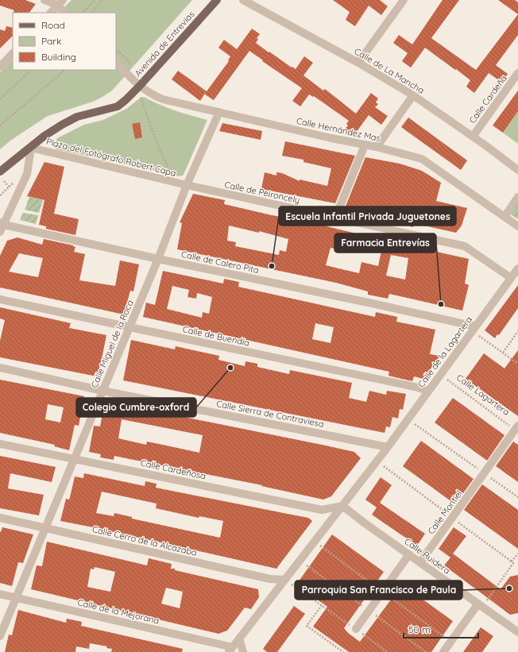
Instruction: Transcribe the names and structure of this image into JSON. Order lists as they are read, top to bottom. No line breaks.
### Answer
{"streets":{"main road":["Avenida de Entrevías"],"street":["Calle de La Mancha","Calle Cardeña","Calle Hernández Mas","Plaza del Fotógrafo Robert Capa","Calle de Peironcely","Calle de Calero Pita","Calle de Buendía","Calle Miguel de la Roca","Calle de la Lagartera","Calle Sierra de Contraviesa","Calle Cardeñosa","Calle Montiel","Calle Cerro de la Alcazaba","Calle Ruidera","Calle de la Mejorana"],"path":["Calle Lagartera"]},"crossings":[["Avenida de Entrevías","Calle Hernández Mas"],["Avenida de Entrevías","Plaza del Fotógrafo Robert Capa"],["Calle de La Mancha","Calle Cardeña"],["Calle Hernández Mas","Calle Miguel de la Roca"],["Plaza del Fotógrafo Robert Capa","Calle de Peironcely"],["Plaza del Fotógrafo Robert Capa","Calle Miguel de la Roca"],["Calle de Peironcely","Calle Miguel de la Roca"],["Calle de Peironcely","Calle de la Lagartera"],["Calle de Calero Pita","Calle Miguel de la Roca"],["Calle de Calero Pita","Calle de la Lagartera"],["Calle de Buendía","Calle Miguel de la Roca"],["Calle de Buendía","Calle de la Lagartera"],["Calle Miguel de la Roca","Calle Sierra de Contraviesa"],["Calle Miguel de la Roca","Calle Cardeñosa"],["Calle Miguel de la Roca","Calle Cerro de la Alcazaba"],["Calle Miguel de la Roca","Calle de la Mejorana"],["Calle de la Lagartera","Calle Lagartera"],["Calle de la Lagartera","Calle Sierra de Contraviesa"],["Calle Lagartera","Calle Montiel"],["Calle Cardeñosa","Calle Ruidera"],["Calle Montiel","Calle Ruidera"]],"places":["Escuela Infantil Privada Juguetones","Farmacia Entrevías","Colegio Cumbre-oxford","Parroquia San Francisco de Paula"],"legend":["Road","Park","Building"],"scale_bar":"50 m"}
